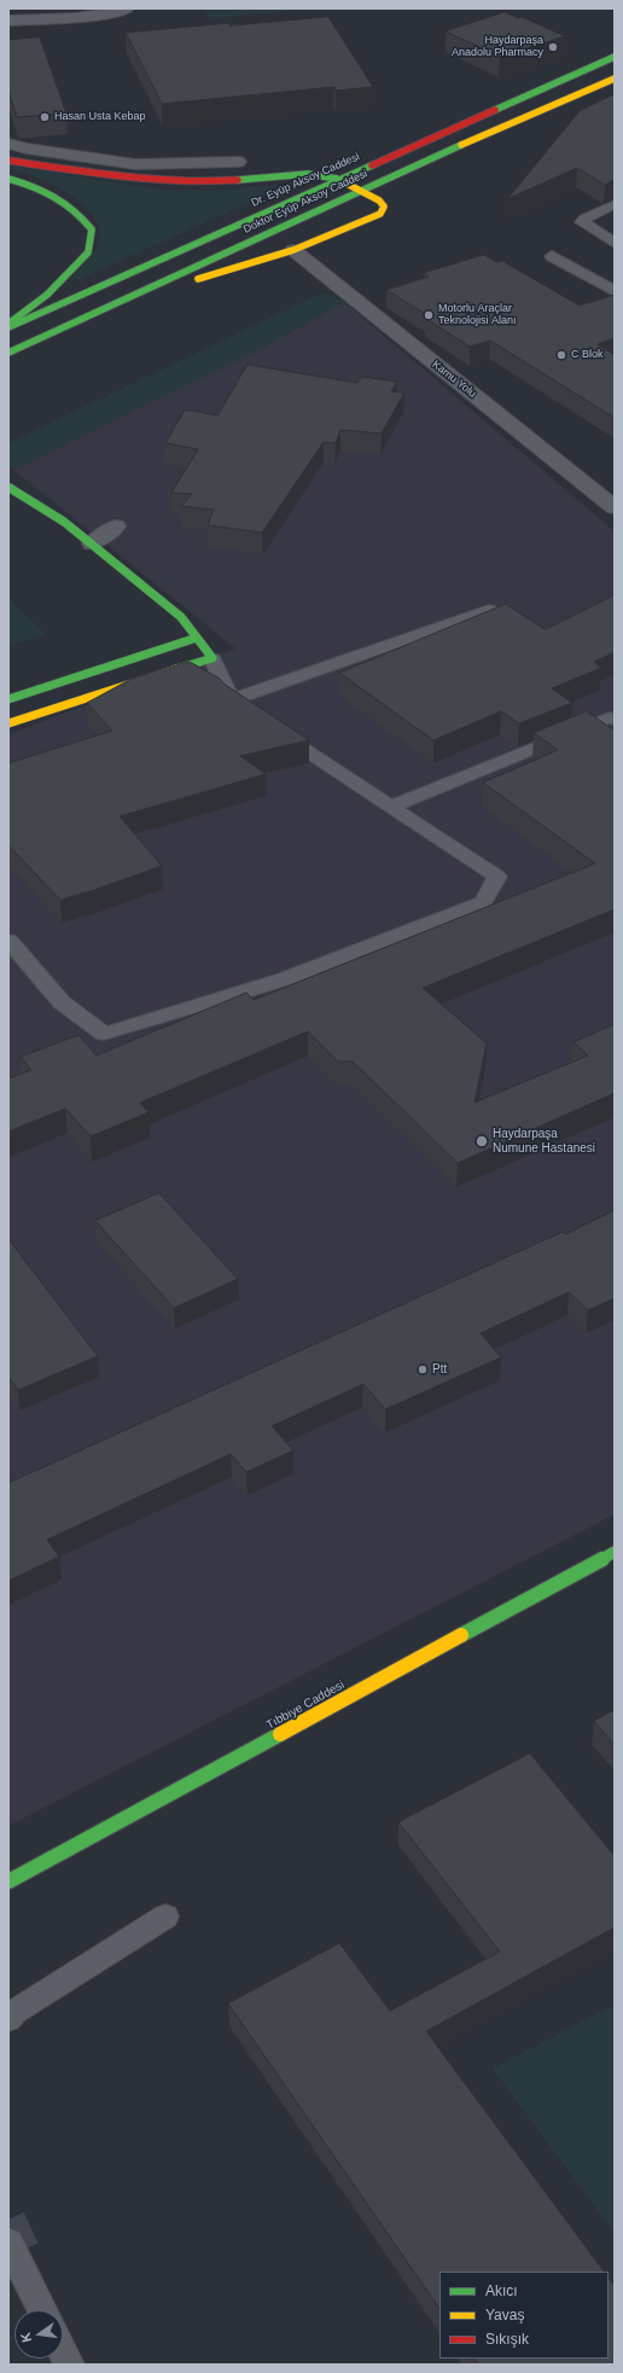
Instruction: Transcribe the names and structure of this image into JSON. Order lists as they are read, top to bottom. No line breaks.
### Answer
{"streets":{"main road":["Dr. Eyüp Aksoy Caddesi","Doktor Eyüp Aksoy Caddesi","Tıbbiye Caddesi"],"street":["Kamu Yolu"]},"places":["Haydarpaşa Anadolu Pharmacy","Hasan Usta Kebap","Motorlu Araçlar Teknolojisi Alanı","C Blok","Haydarpaşa Numune Hastanesi","Ptt"],"legend":["Akıcı","Yavaş","Sıkışık"],"north":"left"}
